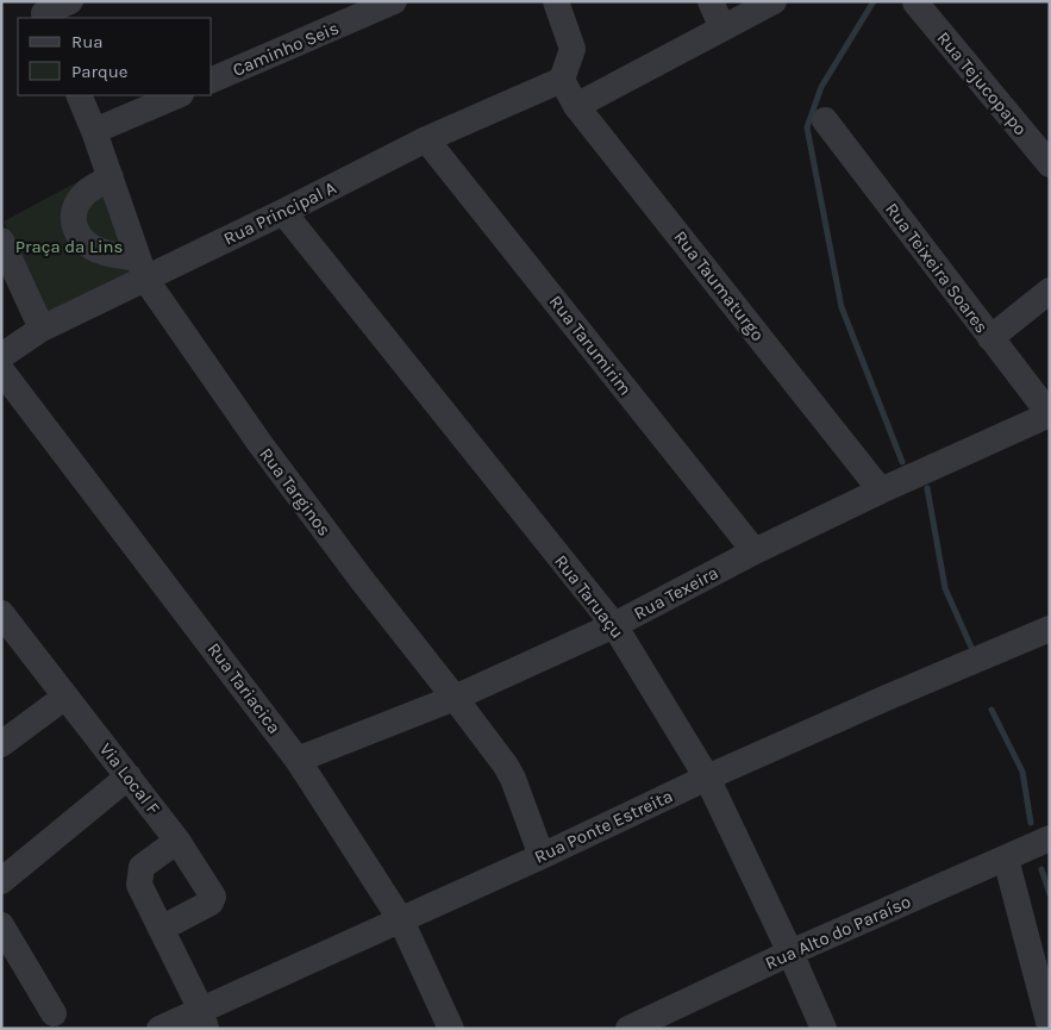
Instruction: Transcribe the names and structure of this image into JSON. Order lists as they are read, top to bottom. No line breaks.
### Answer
{"streets":{"street":["Caminho Seis","Rua Tejucopapo","Rua Principal A","Rua Teixeira Soares","Rua Taumaturgo","Rua Tarumirim","Rua Targinos","Rua Texeira","Rua Taruaçu","Rua Tariacica","Via Local F","Rua Ponte Estreita","Rua Alto do Paraíso"]},"crossings":[["Rua Principal A","Rua Taumaturgo"],["Rua Principal A","Rua Tarumirim"],["Rua Principal A","Rua Targinos"],["Rua Principal A","Rua Taruaçu"],["Rua Teixeira Soares","Rua Texeira"],["Rua Taumaturgo","Rua Texeira"],["Rua Tarumirim","Rua Texeira"],["Rua Targinos","Rua Texeira"],["Rua Targinos","Rua Ponte Estreita"],["Rua Texeira","Rua Taruaçu"],["Rua Texeira","Rua Tariacica"],["Rua Taruaçu","Rua Ponte Estreita"],["Rua Taruaçu","Rua Alto do Paraíso"],["Rua Tariacica","Rua Ponte Estreita"]],"parks":["Praça da Lins"],"legend":["Rua","Parque"]}
